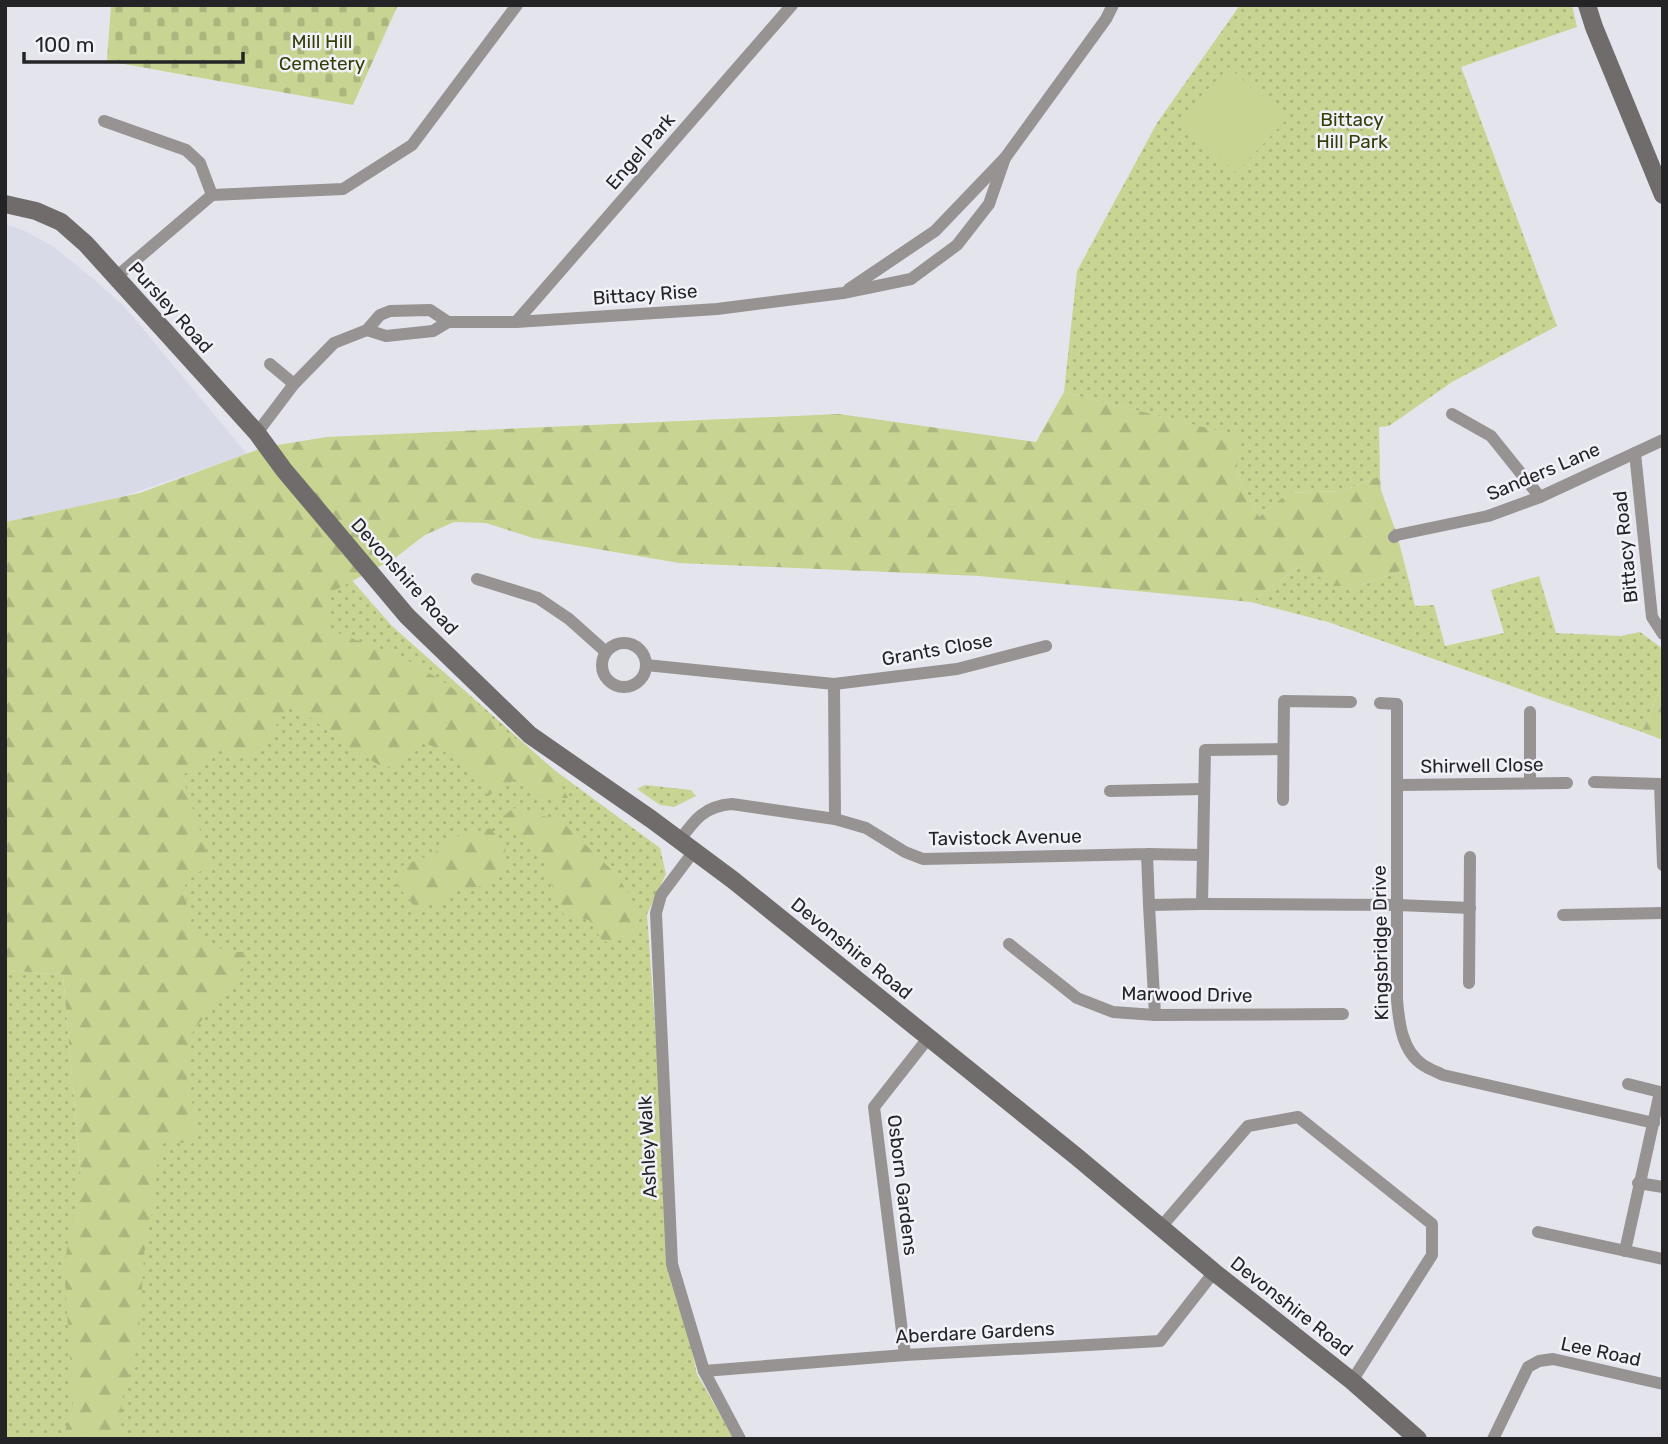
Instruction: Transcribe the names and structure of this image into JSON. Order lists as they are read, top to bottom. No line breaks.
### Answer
{"streets":{"street":["Engel Park","Bittacy Rise","Pursley Road","Sanders Lane","Bittacy Road","Devonshire Road","Grants Close","Shirwell Close","Tavistock Avenue","Kingsbridge Drive","Marwood Drive","Ashley Walk","Osborn Gardens","Aberdare Gardens","Lee Road"]},"crossings":[["Engel Park","Bittacy Rise"],["Bittacy Rise","Pursley Road"],["Pursley Road","Devonshire Road"],["Sanders Lane","Bittacy Road"],["Devonshire Road","Tavistock Avenue"],["Devonshire Road","Ashley Walk"],["Devonshire Road","Osborn Gardens"],["Devonshire Road","Aberdare Gardens"],["Shirwell Close","Kingsbridge Drive"],["Ashley Walk","Aberdare Gardens"],["Osborn Gardens","Aberdare Gardens"]],"parks":["Mill Hill Cemetery","Bittacy Hill Park"],"scale_bar":"100 m"}
